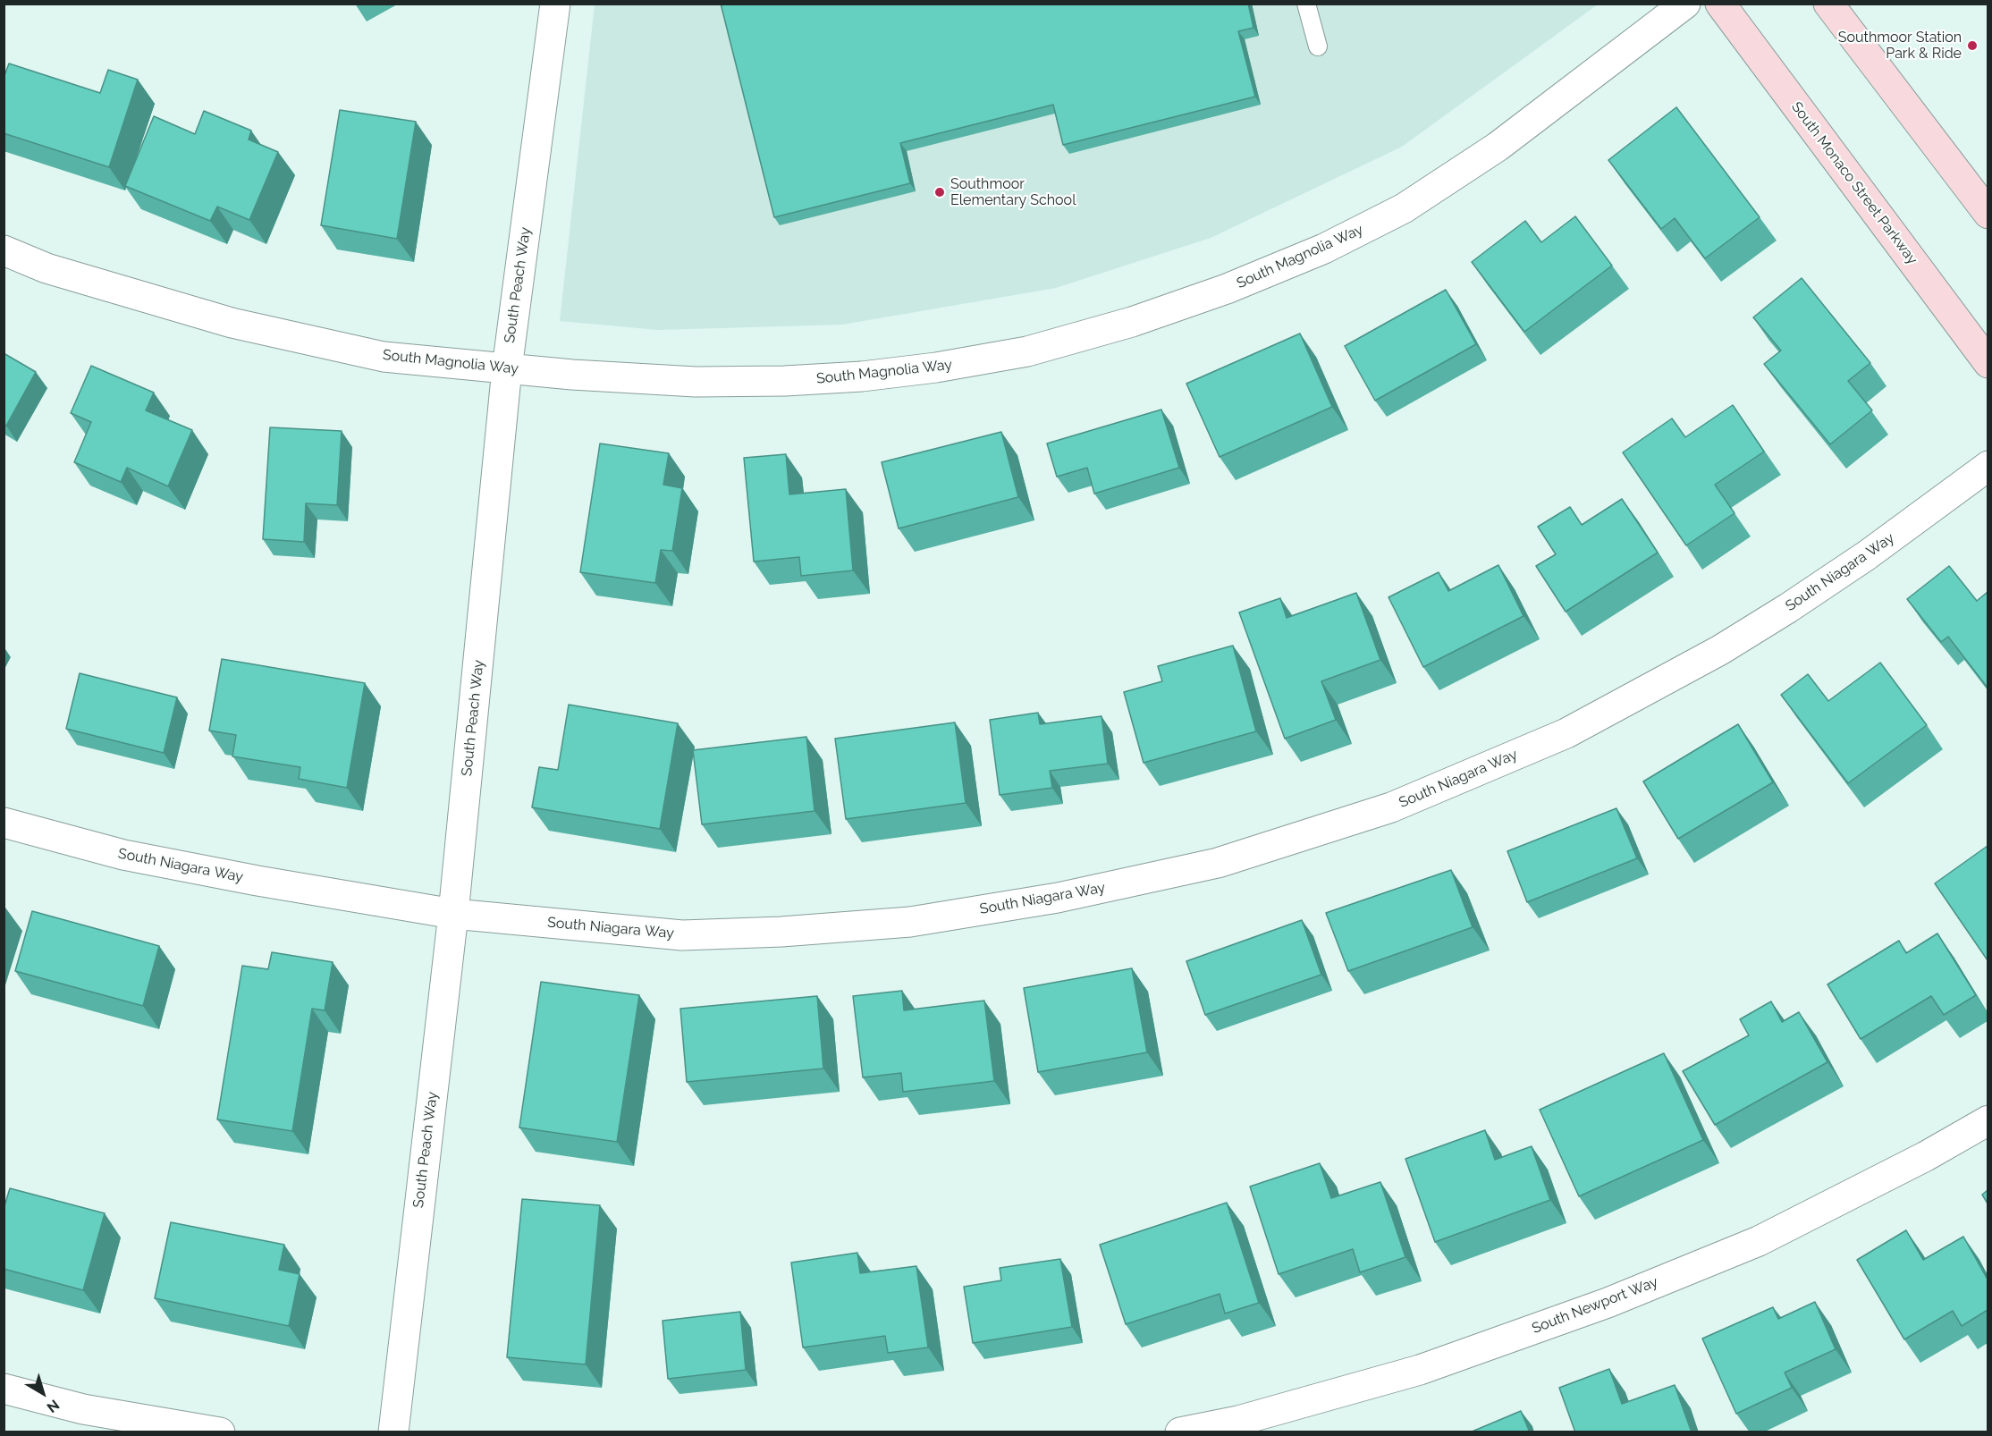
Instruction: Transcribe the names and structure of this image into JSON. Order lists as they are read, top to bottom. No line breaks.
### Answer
{"streets":{"main road":["South Monaco Street Parkway"],"street":["South Magnolia Way","South Peach Way","South Niagara Way","South Newport Way"]},"crossings":[["South Magnolia Way","South Peach Way"],["South Peach Way","South Niagara Way"]],"places":["Southmoor Station Park & Ride","Southmoor Elementary School"],"north":"bottom right"}
